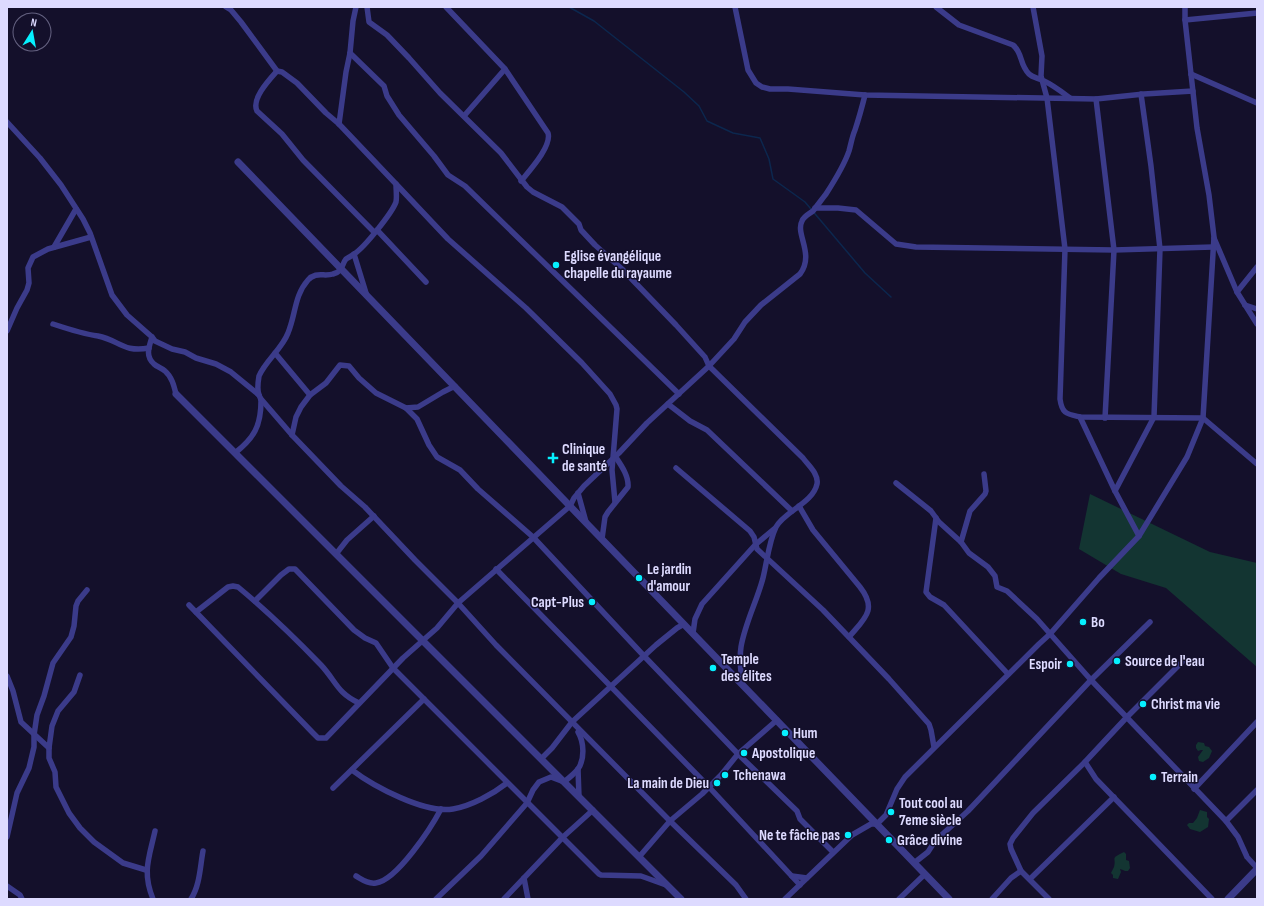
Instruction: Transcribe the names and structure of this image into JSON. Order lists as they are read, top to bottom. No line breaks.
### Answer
{"places":{"other":["Eglise évangélique chapelle du rayaume","Le jardin d'amour","Capt-Plus","Bo","Source de l'eau","Espoir","Temple des élites","Christ ma vie","Hum","Apostolique","Tchenawa","Terrain","La main de Dieu","Tout cool au 7eme siècle","Ne te fâche pas","Grâce divine"],"health":["Clinique de santé"]},"north":"top"}
